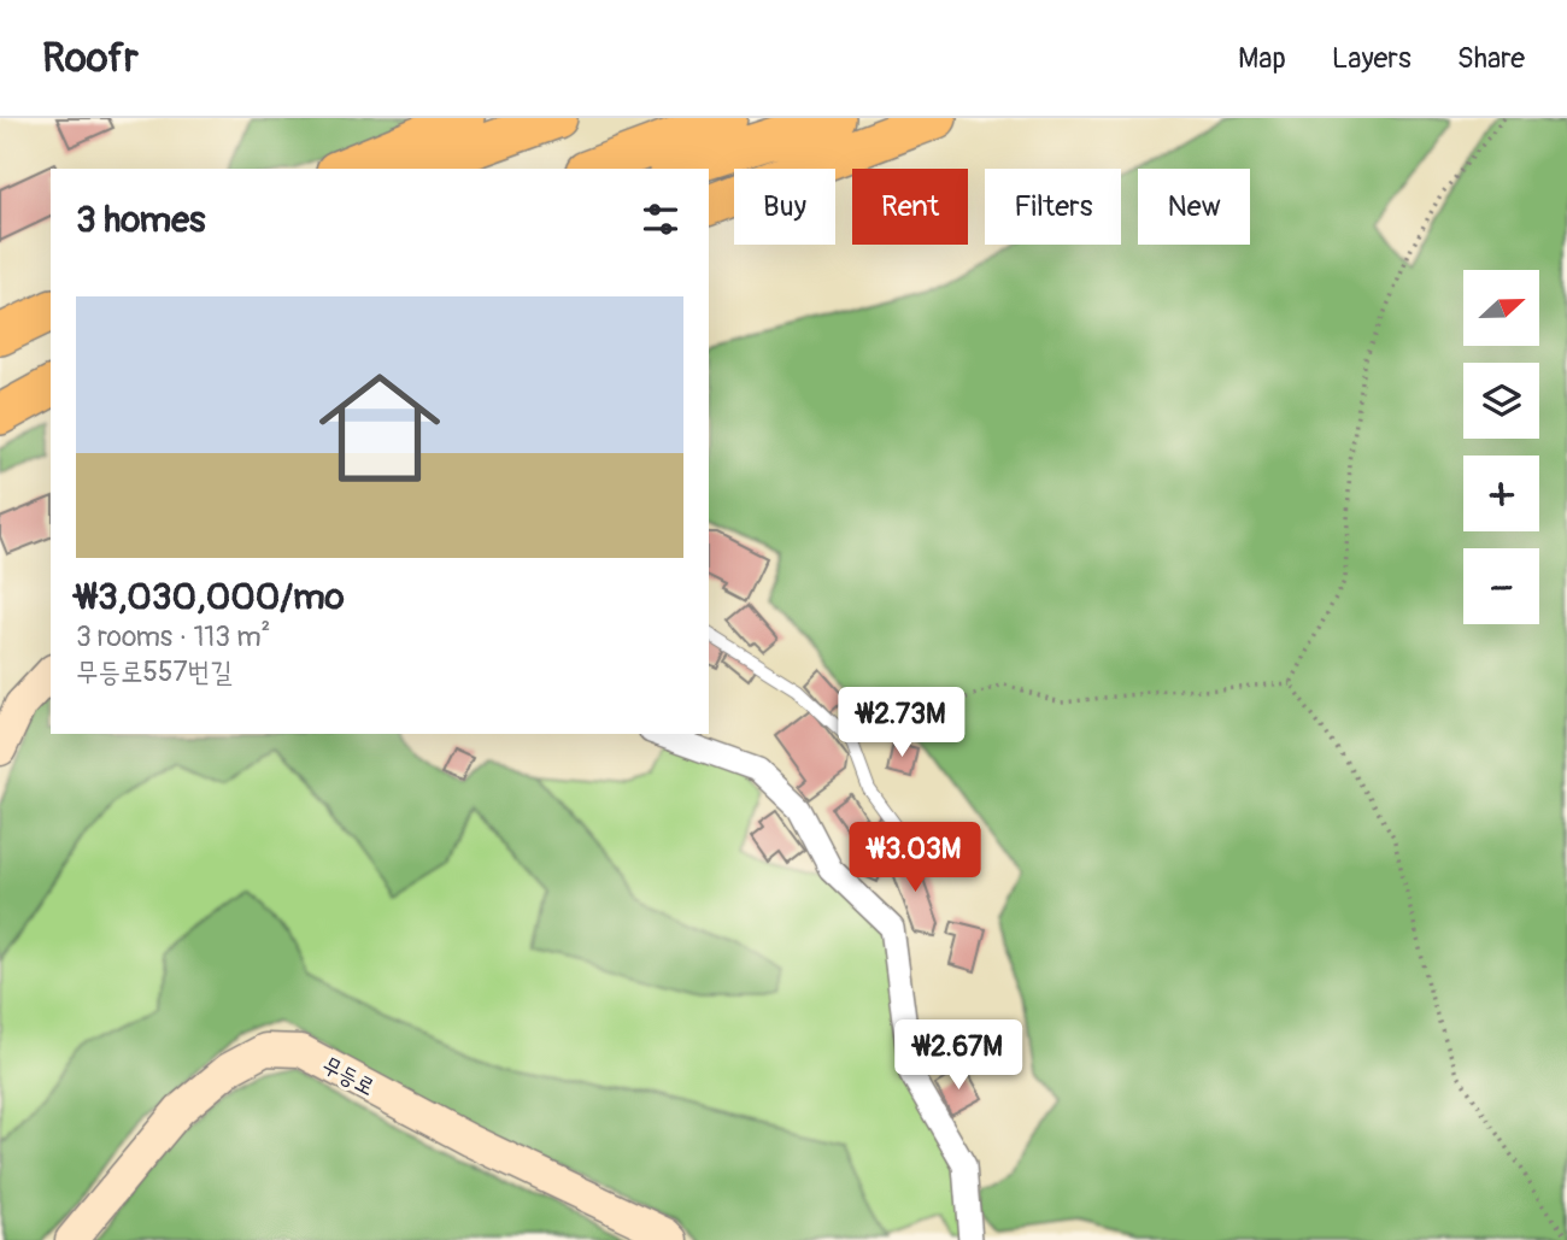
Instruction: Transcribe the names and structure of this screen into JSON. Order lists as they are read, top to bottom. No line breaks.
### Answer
{"streets":{"main road":["무등로"]},"north":"right","page":{"header":"Roofr","nav":["Map","Layers","Share"],"chip":["Buy","Rent","Filters","New"],"heading":"3 homes","map_buttons":["+","−"],"list":[{"name":"₩3,030,000/mo","note":"3 rooms · 113 m² · 무등로557번길"}],"price":["₩2.73M","₩3.03M","₩2.67M"]}}
